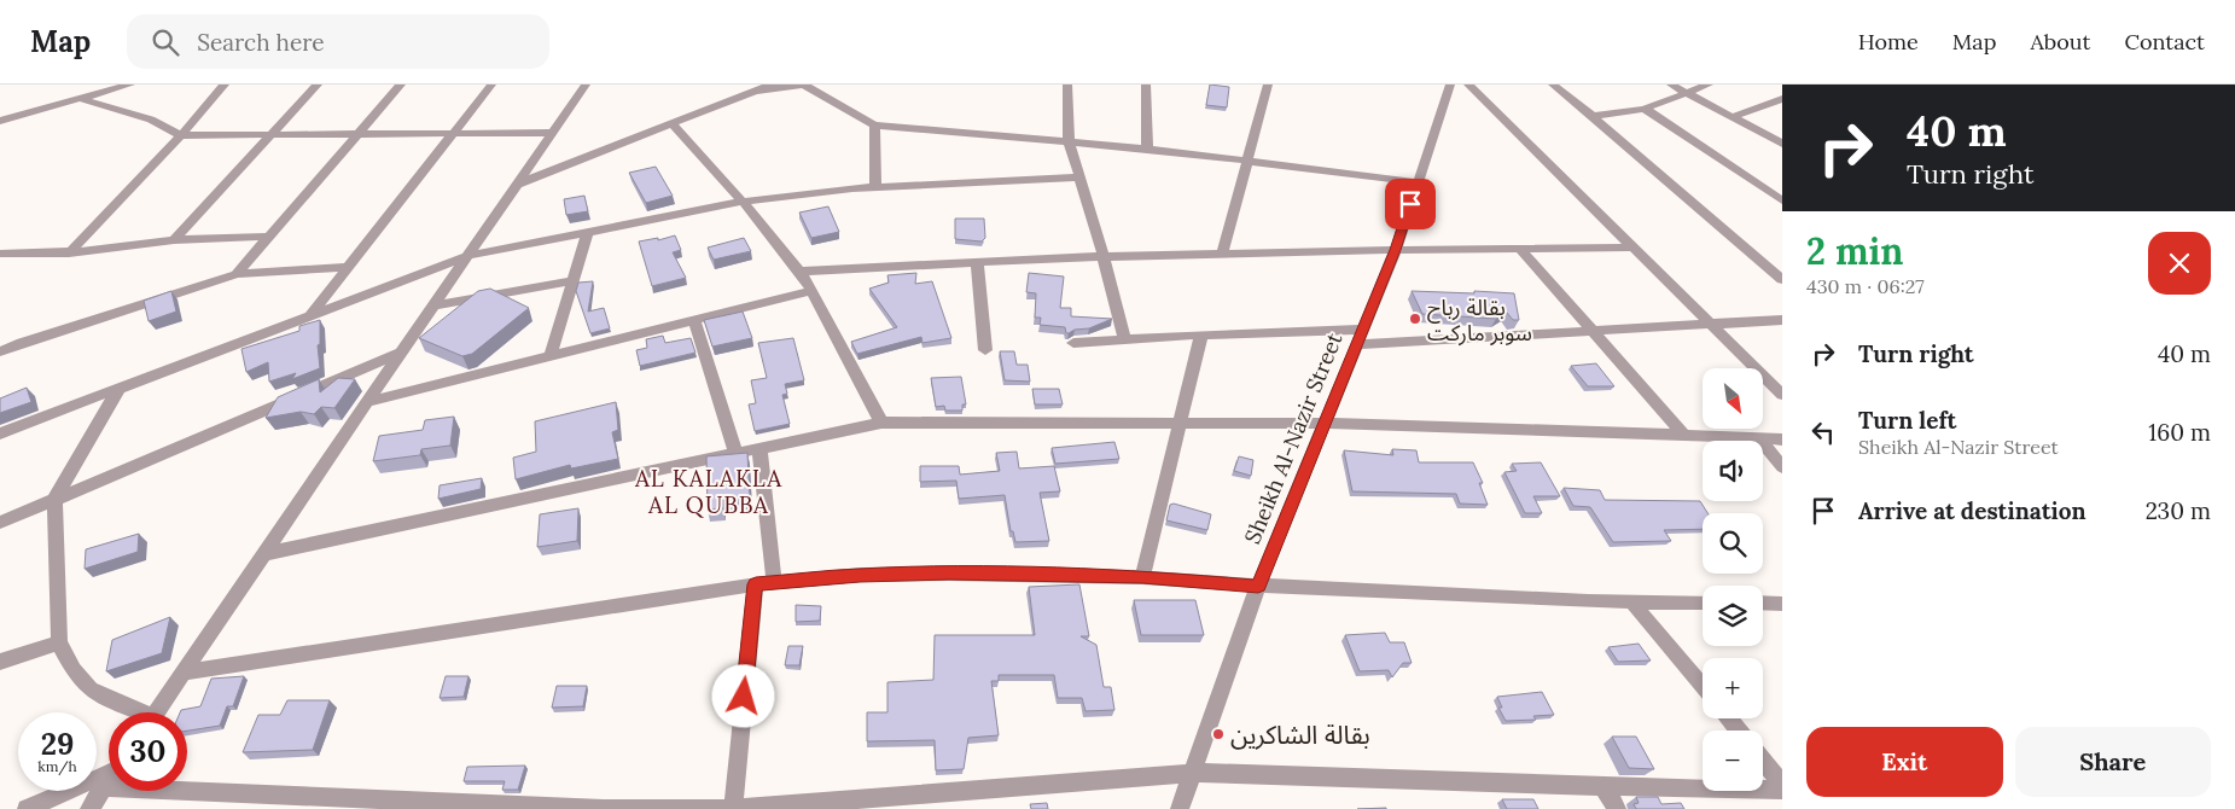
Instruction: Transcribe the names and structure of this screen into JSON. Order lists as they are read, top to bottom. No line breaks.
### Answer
{"streets":{"street":["Sheikh Al-Nazir Street"]},"districts":["AL KALAKLA AL QUBBA"],"places":["بقالة رباح سوبر ماركت","بقالة الشاكرين"],"north":"bottom right","page":{"header":"Map","search":"Search here","nav":["Home","Map","About","Contact"],"turn":["40 m","Turn right"],"heading":["2 min","430 m · 06:27"],"list":[{"name":"Turn right","value":"40 m"},{"name":"Turn left","note":"Sheikh Al-Nazir Street","value":"160 m"},{"name":"Arrive at destination","value":"230 m"}],"map_buttons":["+","−"],"speed":"29 km/h","limit":"30","buttons":["Exit","Share"]}}
